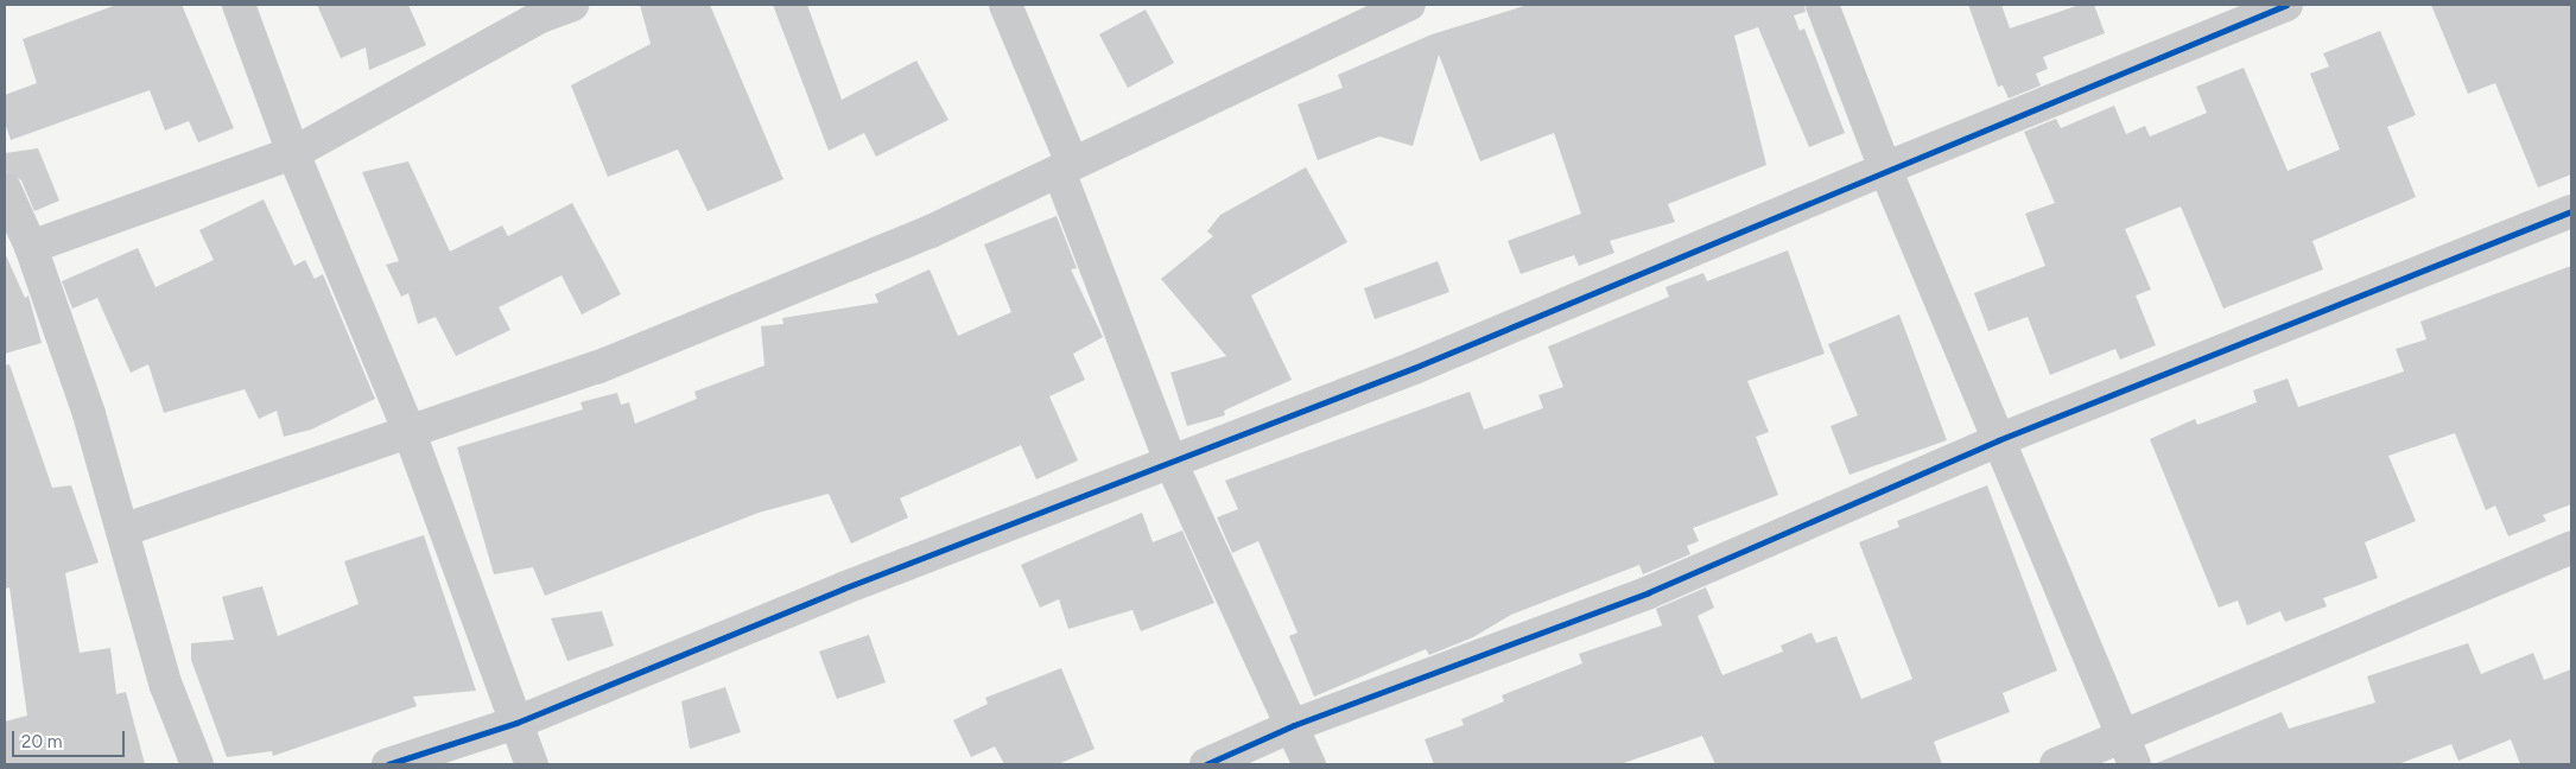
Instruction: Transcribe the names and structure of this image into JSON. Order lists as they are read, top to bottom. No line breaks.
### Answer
{"scale_bar":"20 m"}
